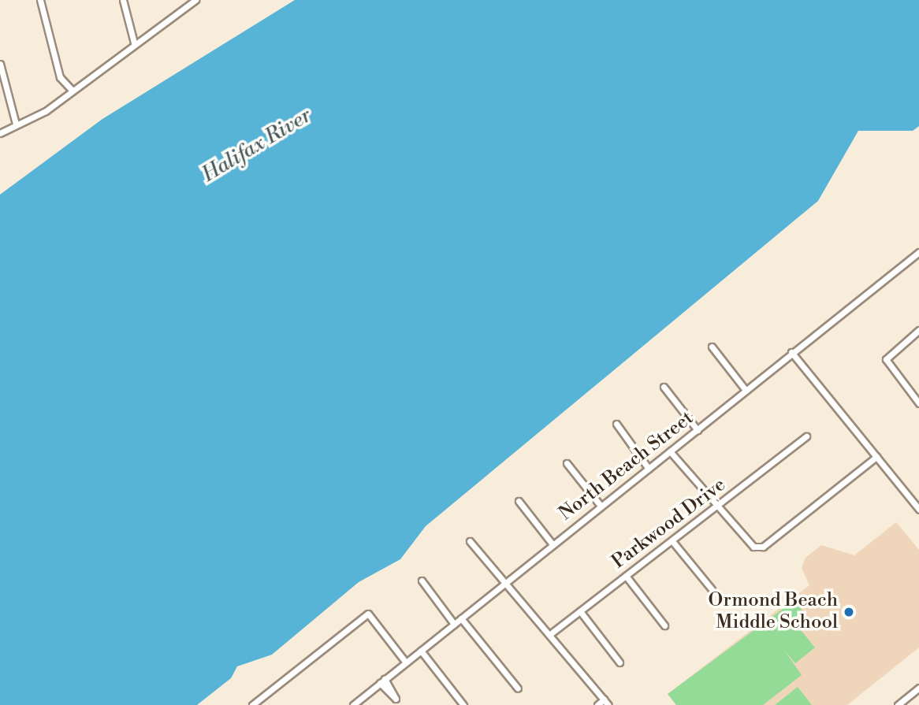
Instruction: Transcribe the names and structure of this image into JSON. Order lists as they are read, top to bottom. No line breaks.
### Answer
{"streets":{"street":["North Beach Street","Parkwood Drive"]},"water":["Halifax River"],"places":["Ormond Beach Middle School"]}
